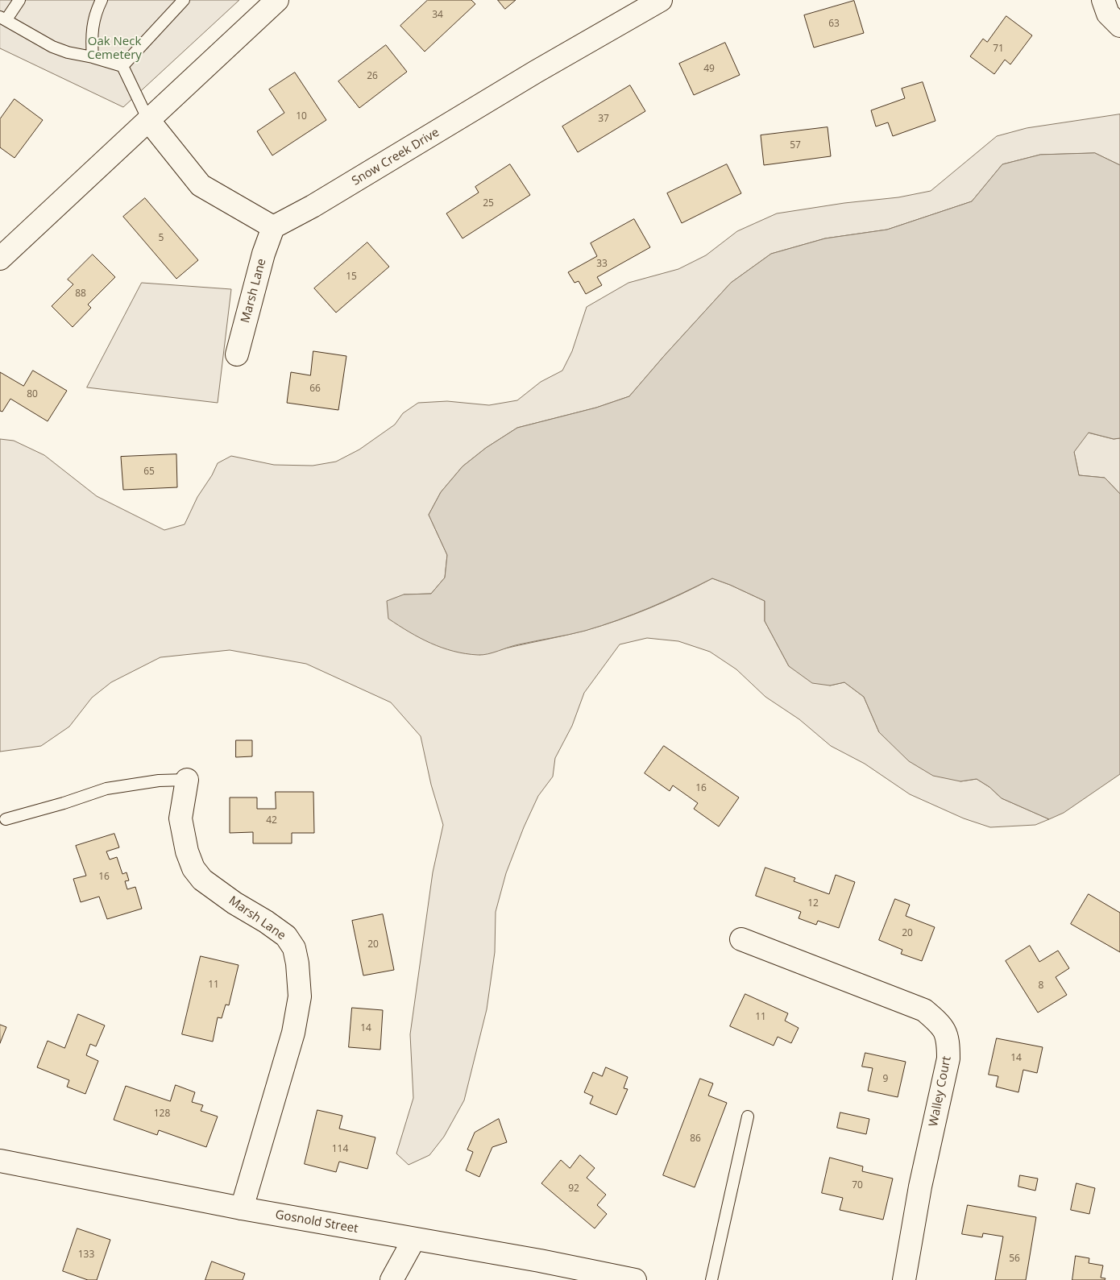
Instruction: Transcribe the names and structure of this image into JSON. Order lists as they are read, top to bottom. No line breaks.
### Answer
{"streets":{"street":["Snow Creek Drive","Marsh Lane","Walley Court","Gosnold Street"]},"crossings":[["Snow Creek Drive","Marsh Lane"],["Marsh Lane","Gosnold Street"]],"parks":["Oak Neck Cemetery"],"house_numbers":["34","63","71","49","26","10","37","57","25","5","33","15","88","66","80","65","16","42","16","12","20","20","11","8","11","14","14","9","128","86","114","70","92","133","56"]}
